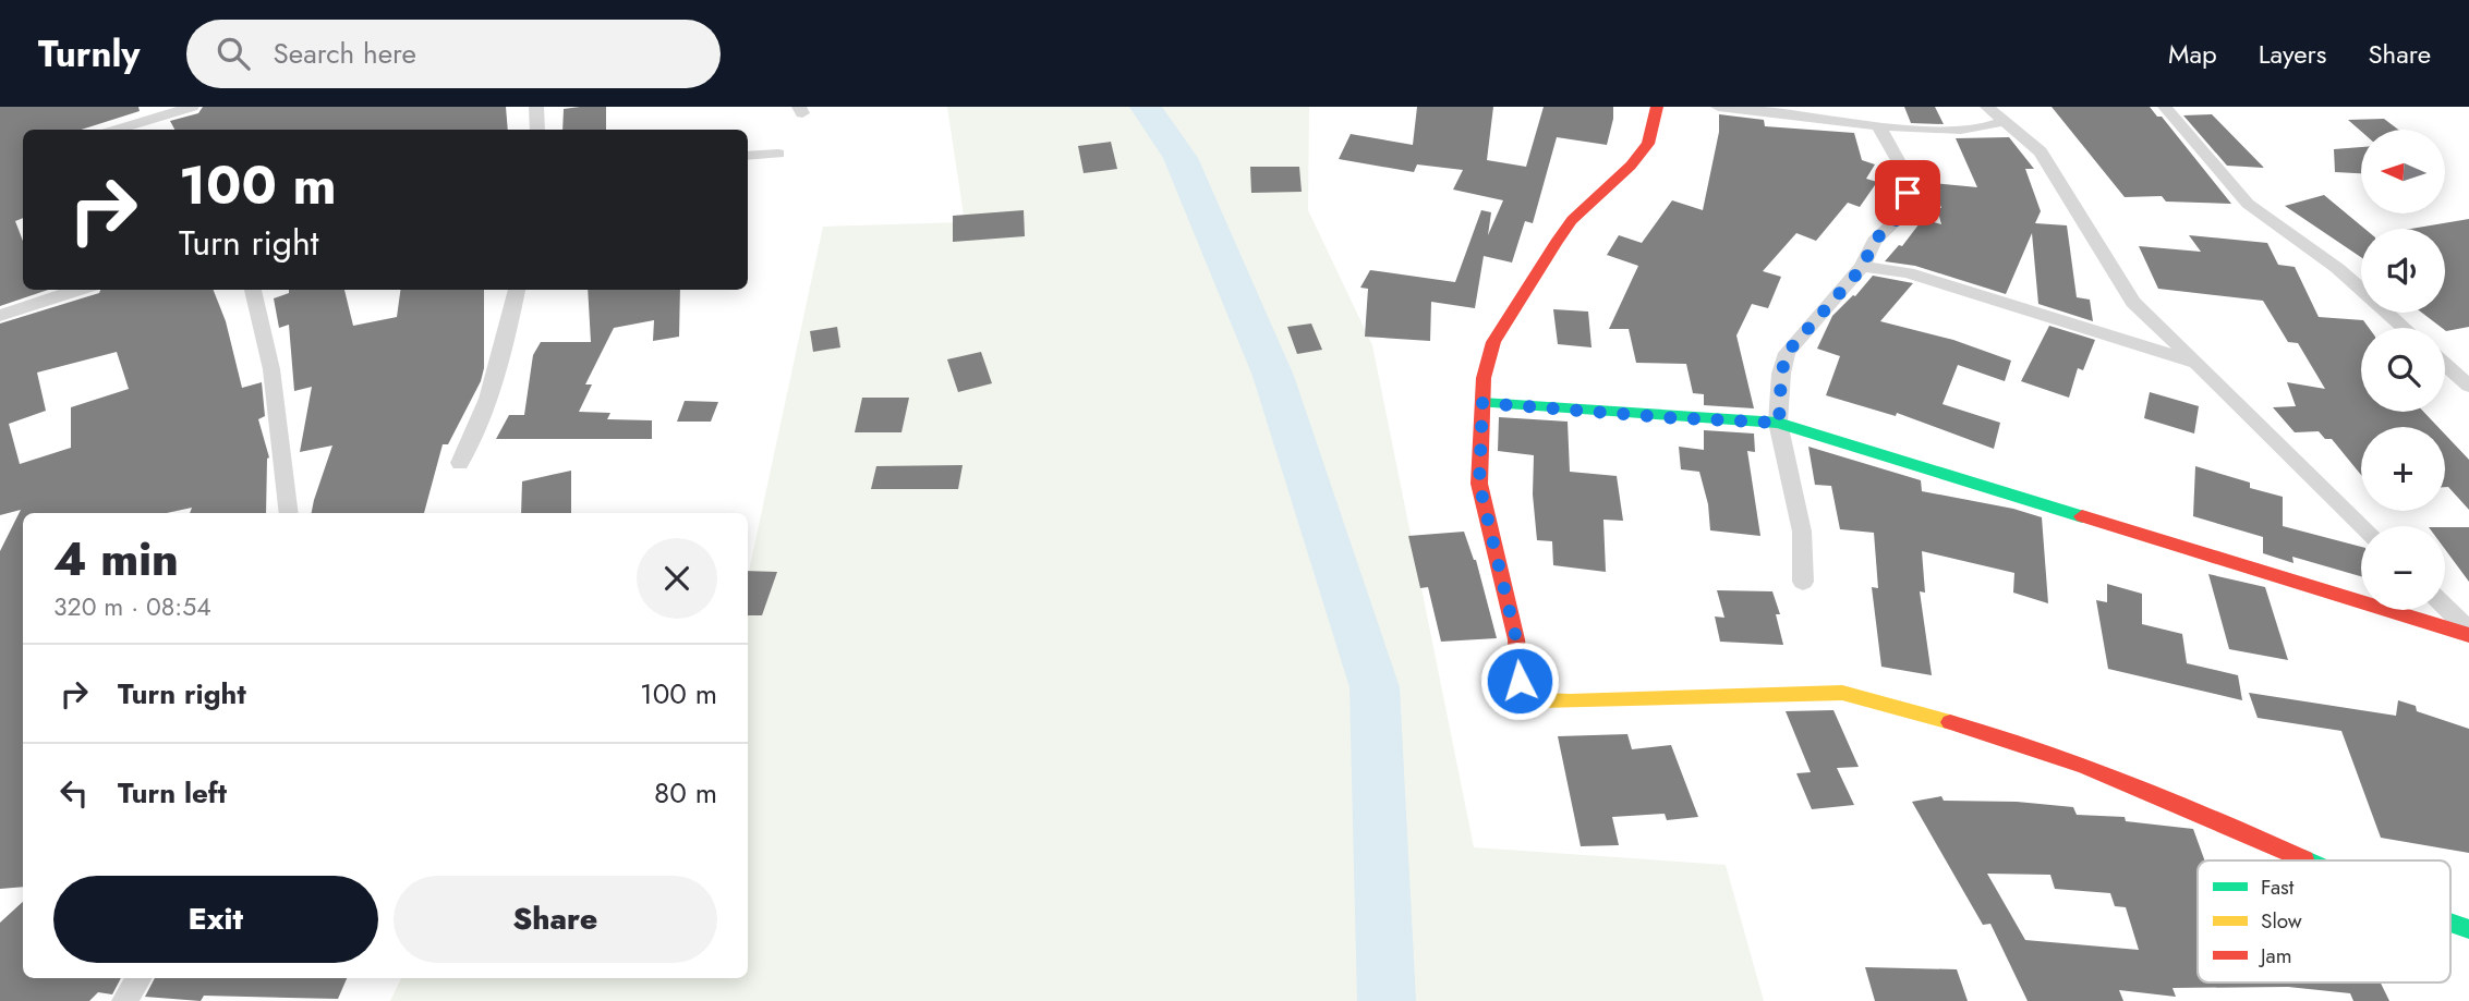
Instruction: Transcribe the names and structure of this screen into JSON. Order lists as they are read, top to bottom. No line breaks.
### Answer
{"legend":["Fast","Slow","Jam"],"north":"left","page":{"header":"Turnly","search":"Search here","nav":["Map","Layers","Share"],"map_buttons":["+","−"],"turn":["100 m","Turn right"],"heading":["4 min","320 m · 08:54"],"list":[{"name":"Turn right","value":"100 m"},{"name":"Turn left","value":"80 m"}],"buttons":["Exit","Share"]}}
